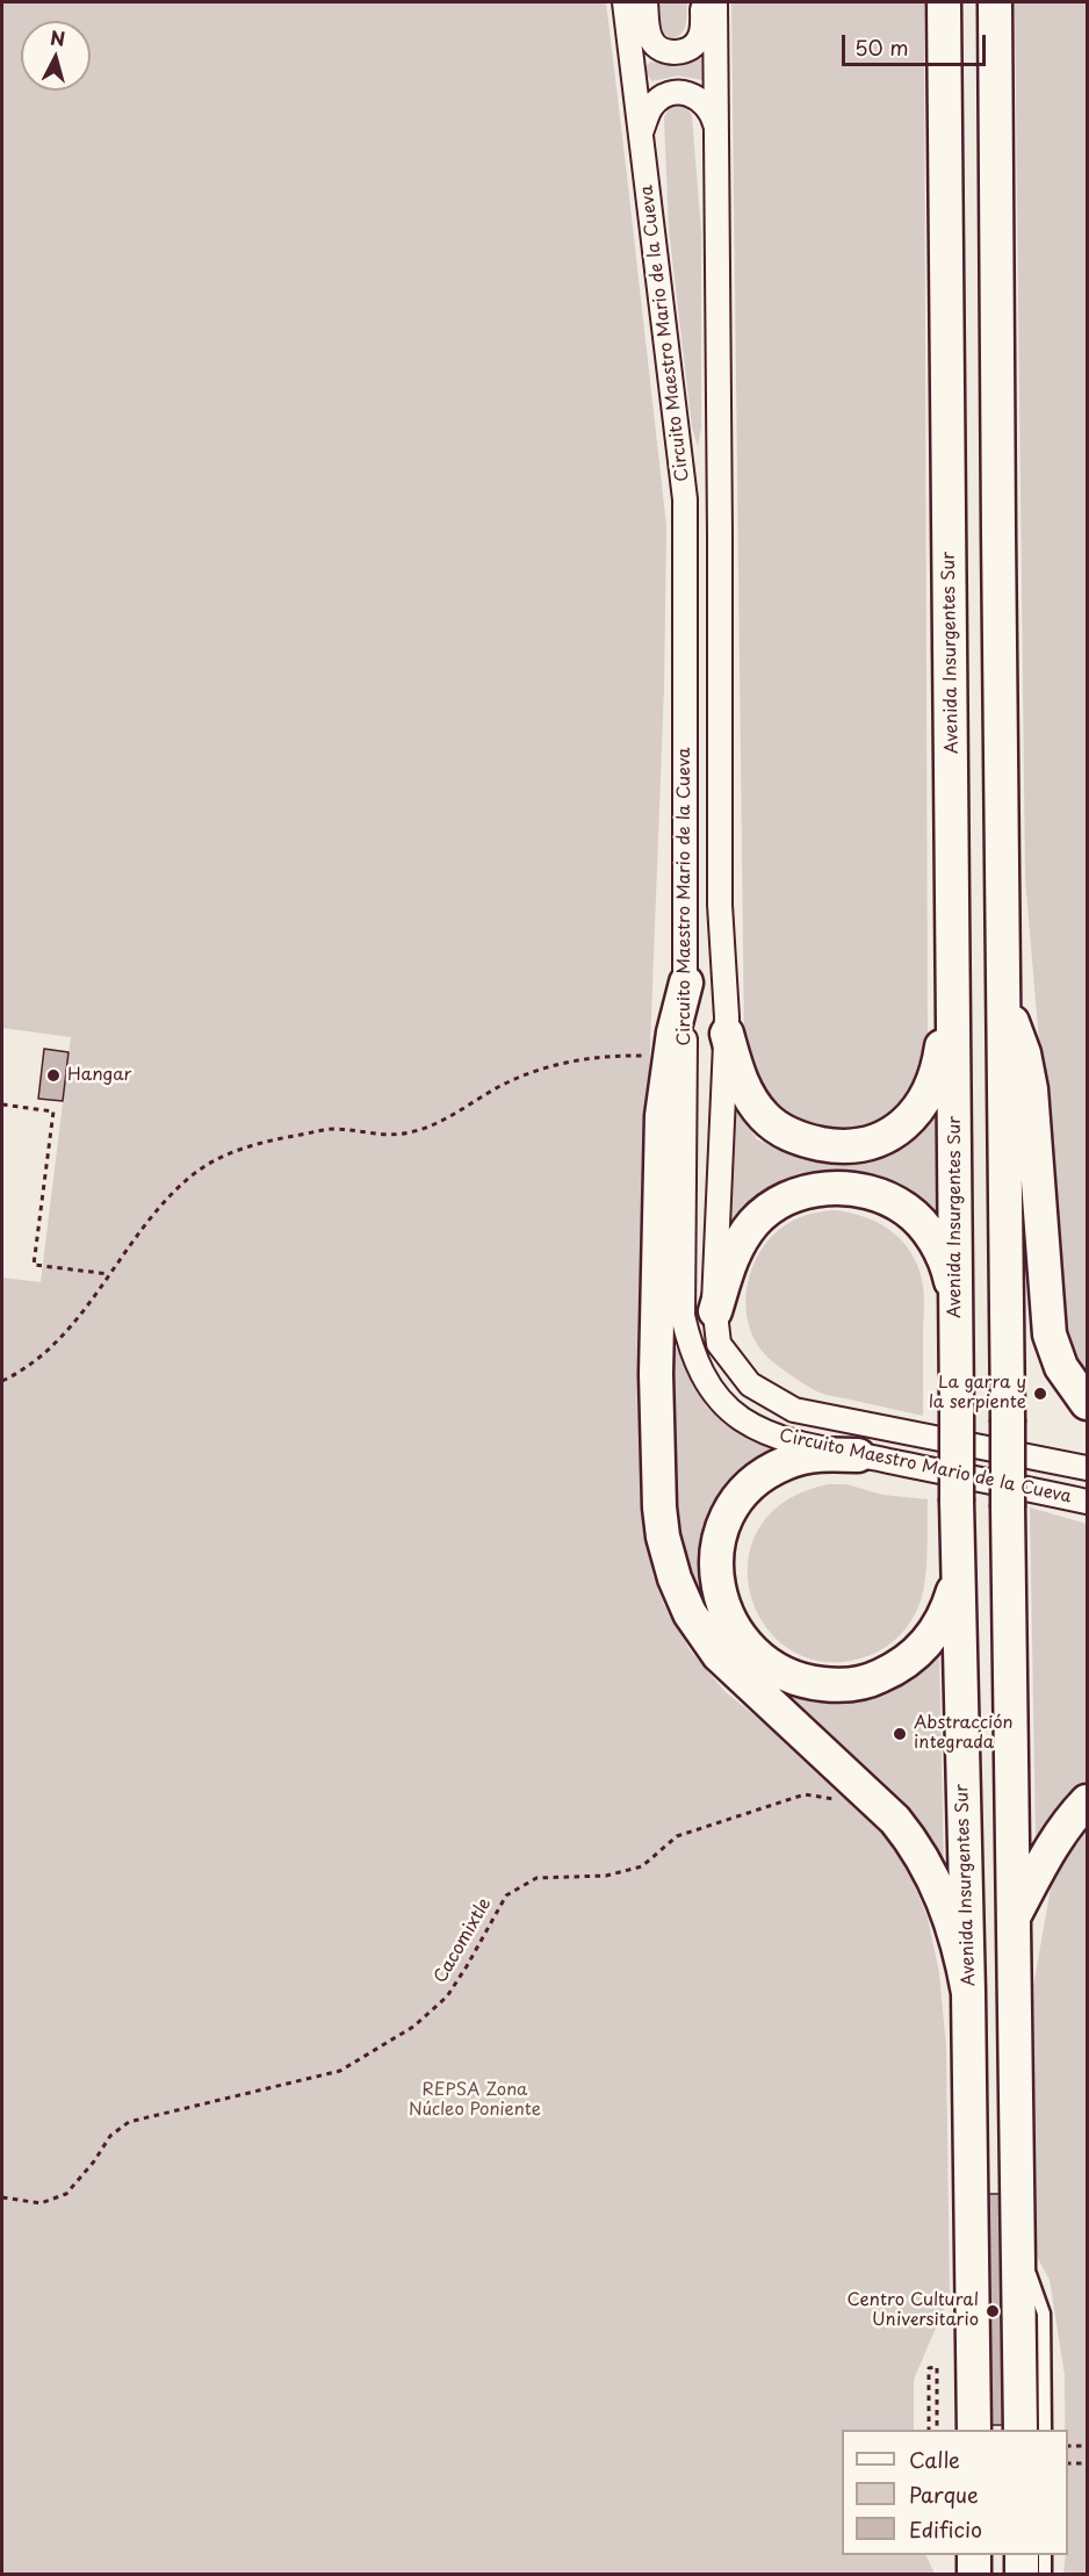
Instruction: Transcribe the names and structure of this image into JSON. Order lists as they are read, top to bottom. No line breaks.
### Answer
{"streets":{"main road":["Avenida Insurgentes Sur"],"street":["Circuito Maestro Mario de la Cueva"],"path":["Cacomixtle"]},"parks":["REPSA Zona Núcleo Poniente"],"places":["Hangar","La garra y la serpiente","Abstracción integrada","Centro Cultural Universitario"],"legend":["Calle","Parque","Edificio"],"scale_bar":"50 m","north":"top"}
